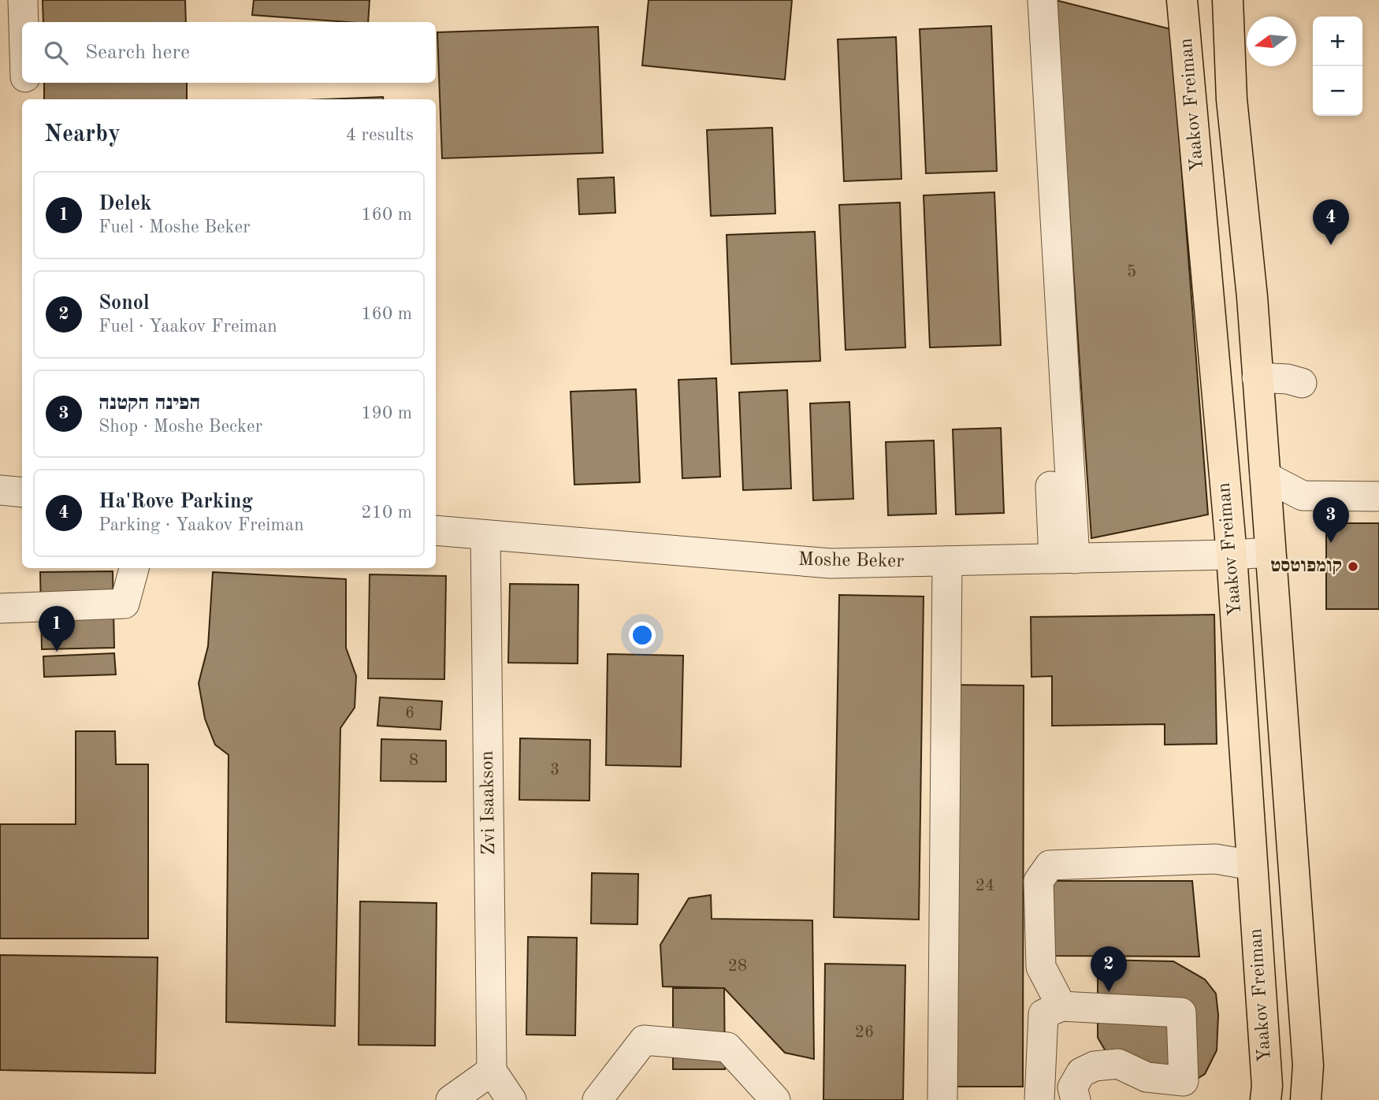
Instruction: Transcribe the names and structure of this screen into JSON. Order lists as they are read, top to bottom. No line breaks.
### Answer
{"streets":{"main road":["Yaakov Freiman"],"street":["Moshe Beker","Zvi Isaakson"]},"crossings":[["Yaakov Freiman","Moshe Beker"],["Moshe Beker","Zvi Isaakson"]],"places":["קומפוטסט"],"house_numbers":["5","6","8","3","24","28","26"],"north":"left","page":{"map_buttons":["+","−"],"search":"Search here","heading":["Nearby","4 results"],"list":[{"mark":"1","name":"Delek","note":"Fuel · Moshe Beker","value":"160 m"},{"mark":"2","name":"Sonol","note":"Fuel · Yaakov Freiman","value":"160 m"},{"mark":"3","name":"הפינה הקטנה","note":"Shop · Moshe Becker","value":"190 m"},{"mark":"4","name":"Ha'Rove Parking","note":"Parking · Yaakov Freiman","value":"210 m"}],"pins":["4","3","1","2"]}}
